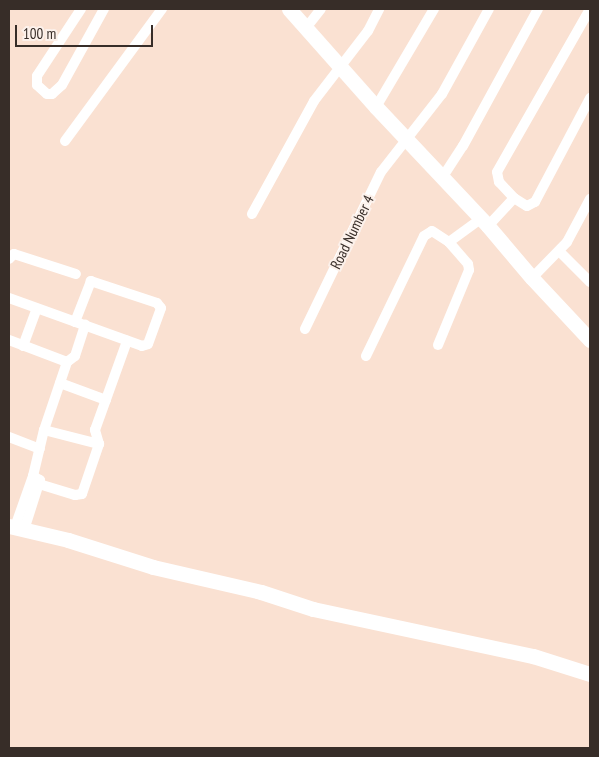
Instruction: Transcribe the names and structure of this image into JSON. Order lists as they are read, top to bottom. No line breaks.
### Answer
{"streets":{"street":["Road Number 4"]},"scale_bar":"100 m"}
